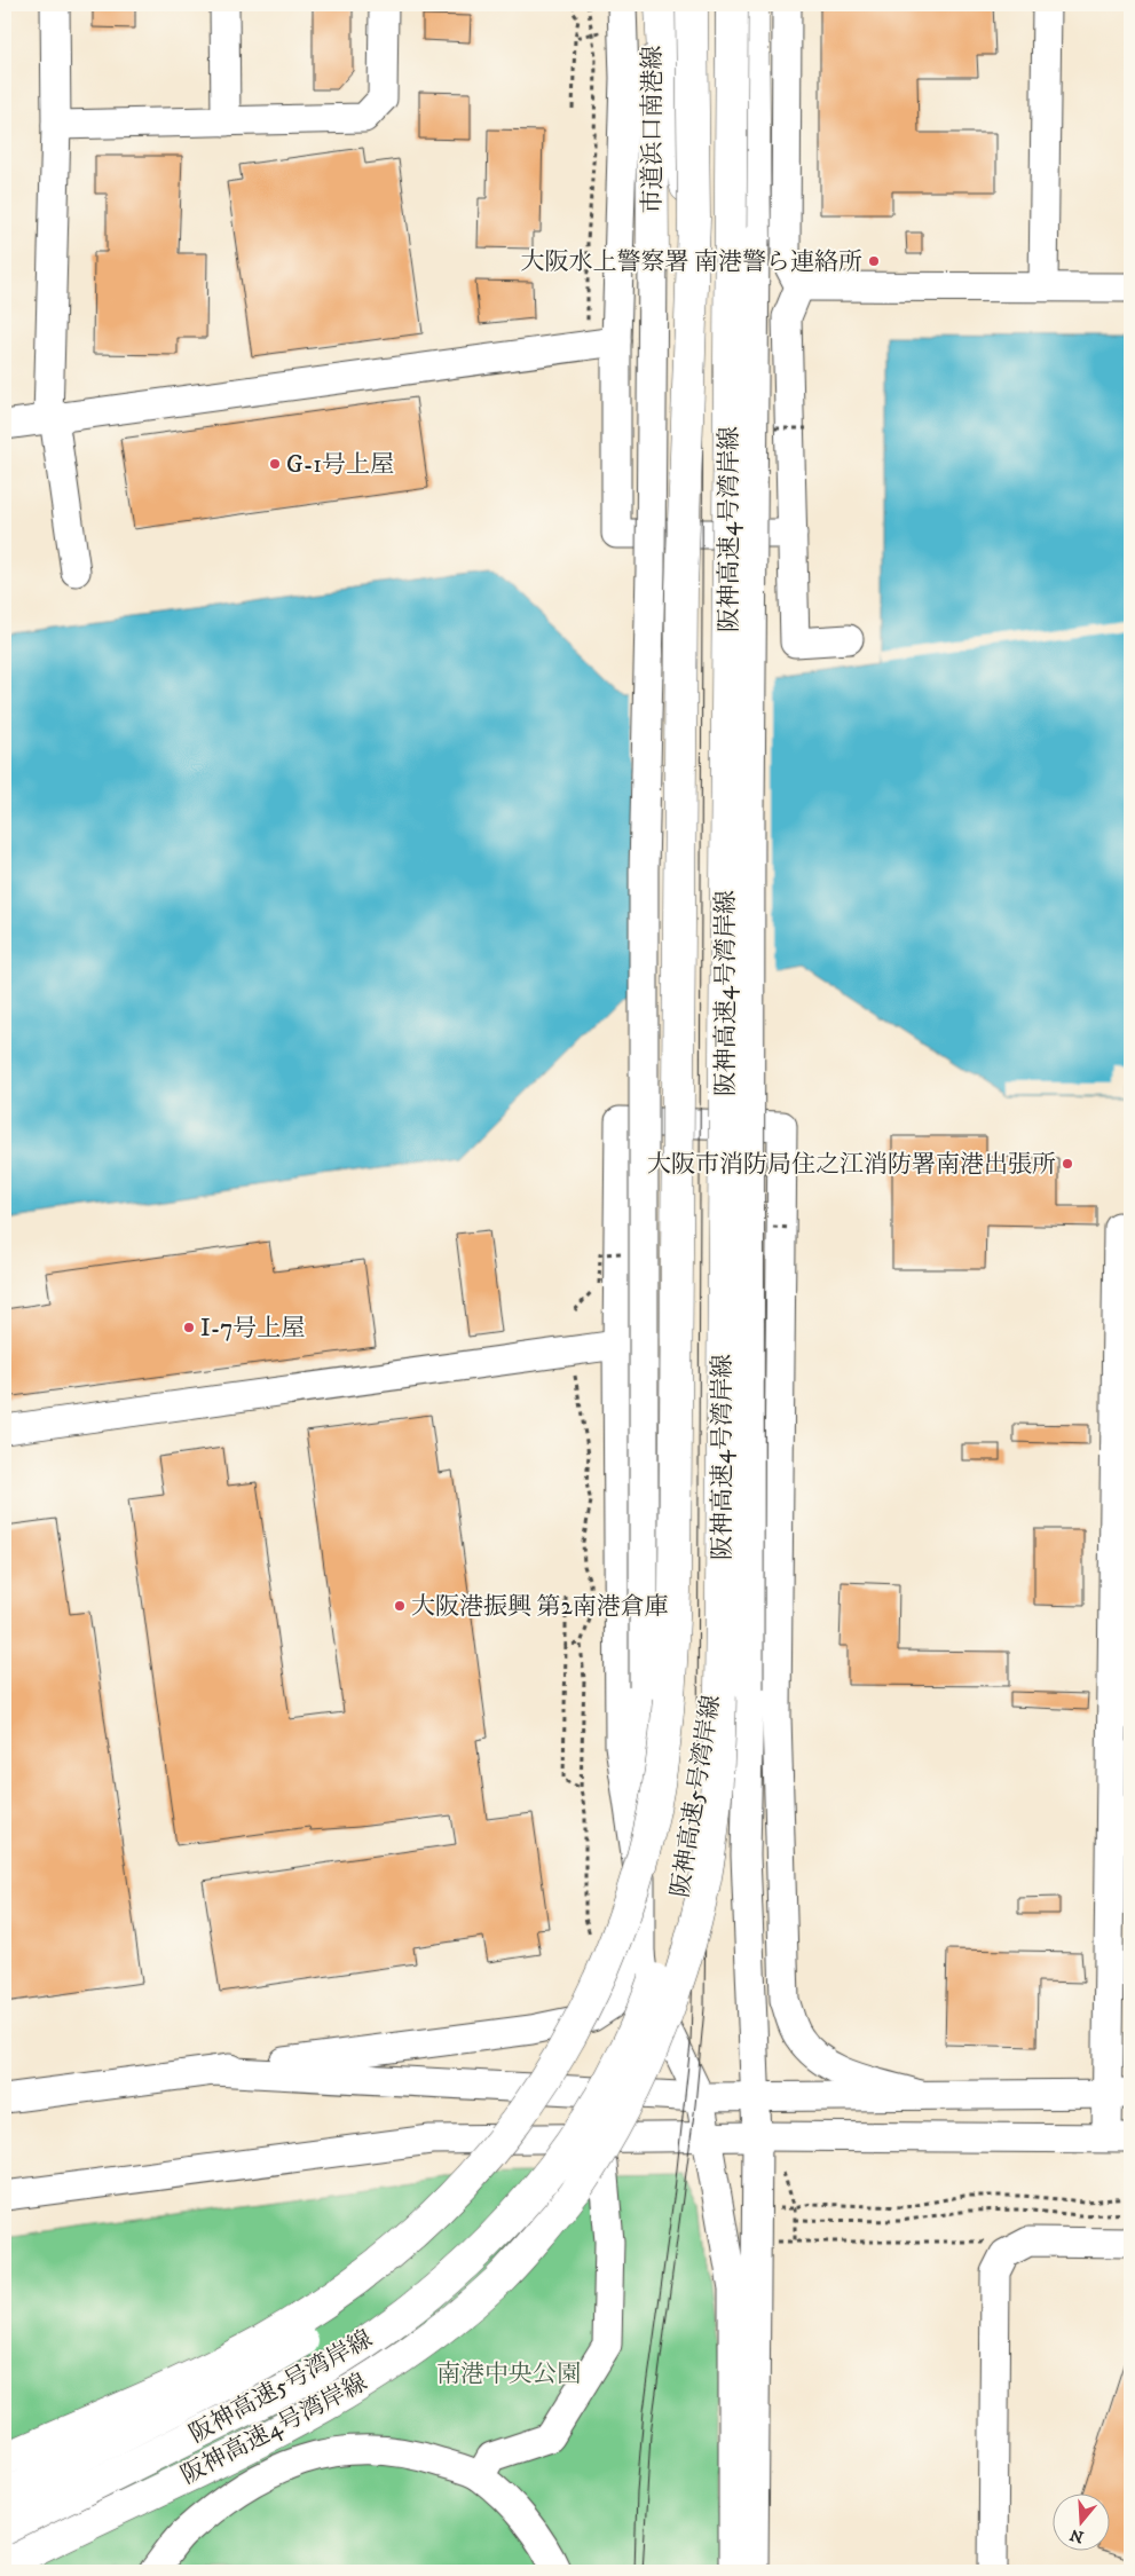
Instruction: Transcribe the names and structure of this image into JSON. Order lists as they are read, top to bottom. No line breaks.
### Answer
{"streets":{"main road":["市道浜口南港線","阪神高速4号湾岸線","阪神高速5号湾岸線"]},"crossings":[["阪神高速4号湾岸線","阪神高速5号湾岸線"]],"parks":["南港中央公園"],"places":["大阪水上警察署 南港警ら連絡所","G-1号上屋","大阪市消防局住之江消防署南港出張所","I-7号上屋","大阪港振興 第2南港倉庫"],"north":"bottom"}
